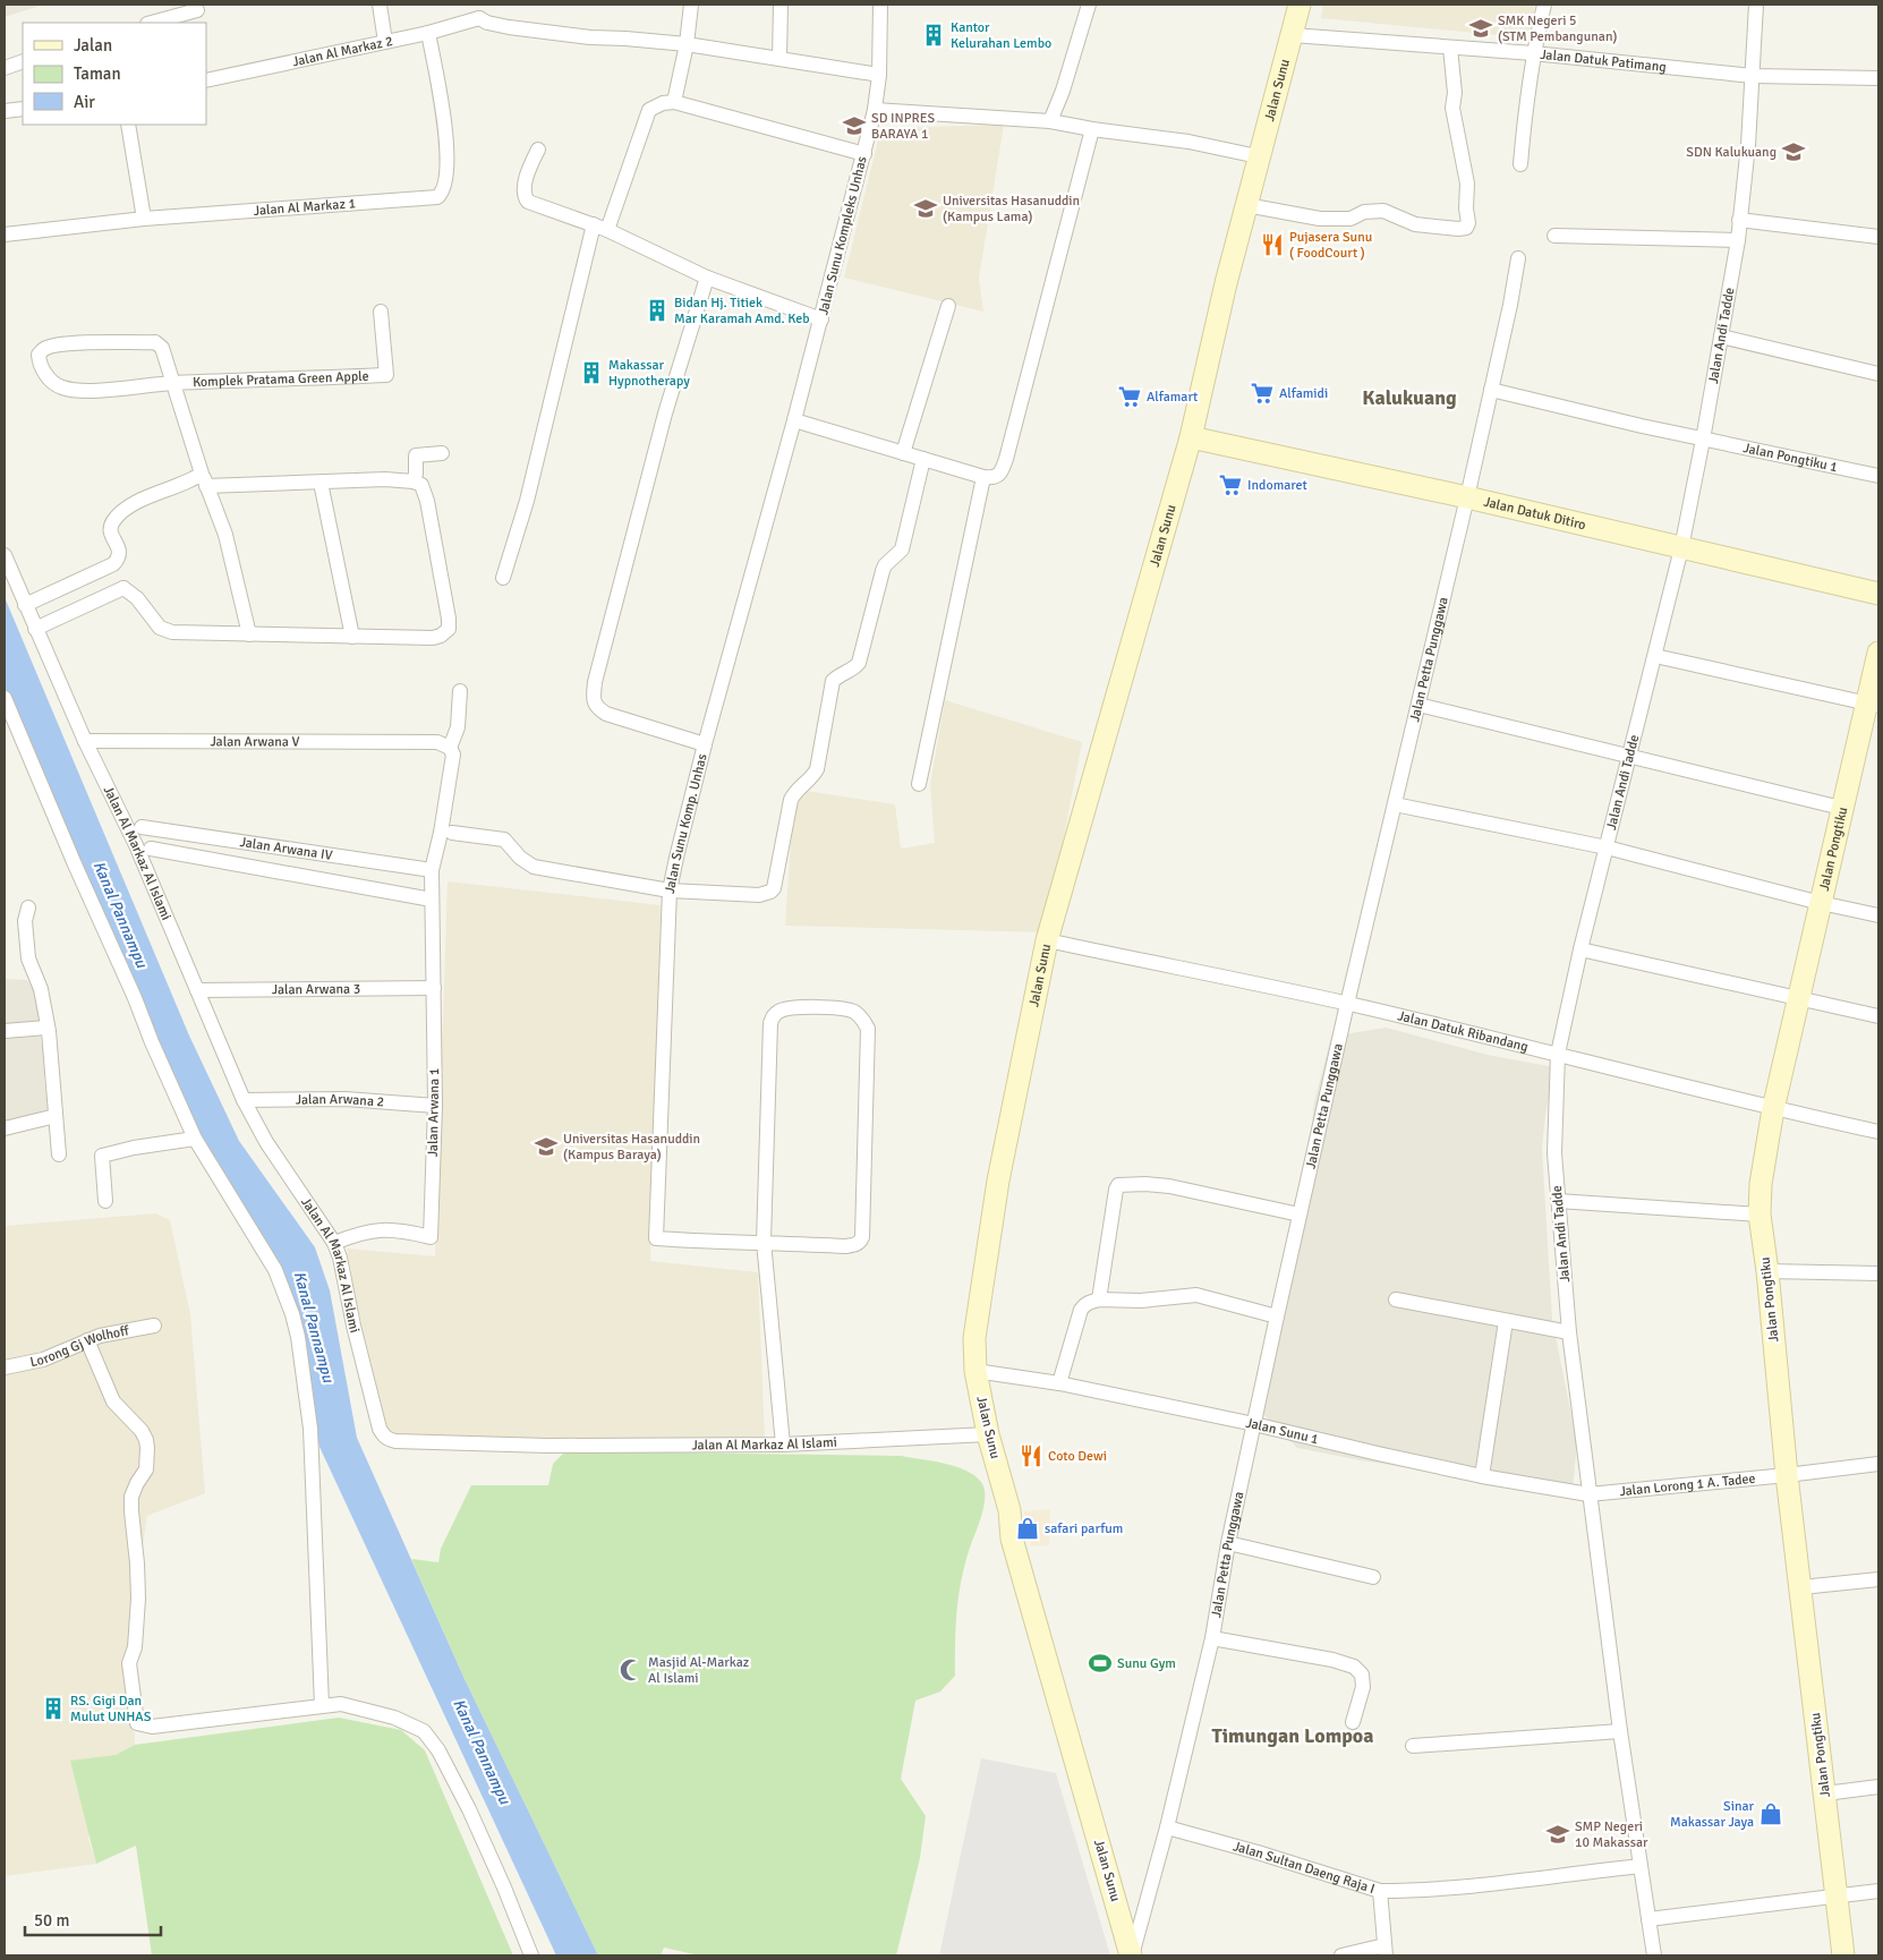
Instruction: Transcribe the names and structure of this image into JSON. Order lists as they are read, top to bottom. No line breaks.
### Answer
{"streets":{"street":["Jalan Al Markaz 2","Jalan Datuk Patimang","Jalan Sunu","Jalan Al Markaz 1","Jalan Sunu Kompleks Unhas","Jalan Andi Tadde","Komplek Pratama Green Apple","Jalan Pongtiku 1","Jalan Datuk Ditiro","Jalan Petta Punggawa","Jalan Arwana V","Jalan Sunu Komp. Unhas","Jalan Arwana IV","Jalan Pongtiku","Jalan Al Markaz Al Islami","Jalan Arwana 3","Jalan Datuk Ribandang","Jalan Arwana 2","Jalan Arwana 1","Lorong Gj Wolhoff","Jalan Sunu 1","Jalan Lorong 1 A. Tadee","Jalan Sultan Daeng Raja I"]},"crossings":[["Jalan Al Markaz 2","Jalan Al Markaz 1"],["Jalan Datuk Patimang","Jalan Sunu"],["Jalan Datuk Patimang","Jalan Andi Tadde"],["Jalan Sunu","Jalan Datuk Ditiro"],["Jalan Sunu","Jalan Petta Punggawa"],["Jalan Sunu","Jalan Al Markaz Al Islami"],["Jalan Sunu","Jalan Datuk Ribandang"],["Jalan Sunu","Jalan Sunu 1"],["Jalan Sunu Kompleks Unhas","Jalan Sunu Komp. Unhas"],["Jalan Andi Tadde","Jalan Pongtiku 1"],["Jalan Andi Tadde","Jalan Datuk Ditiro"],["Jalan Andi Tadde","Jalan Datuk Ribandang"],["Jalan Andi Tadde","Jalan Sunu 1"],["Jalan Andi Tadde","Jalan Lorong 1 A. Tadee"],["Jalan Pongtiku 1","Jalan Petta Punggawa"],["Jalan Datuk Ditiro","Jalan Petta Punggawa"],["Jalan Petta Punggawa","Jalan Datuk Ribandang"],["Jalan Petta Punggawa","Jalan Sunu 1"],["Jalan Petta Punggawa","Jalan Sultan Daeng Raja I"],["Jalan Arwana V","Jalan Al Markaz Al Islami"],["Jalan Arwana V","Jalan Arwana 1"],["Jalan Arwana IV","Jalan Arwana 1"],["Jalan Pongtiku","Jalan Datuk Ribandang"],["Jalan Pongtiku","Jalan Lorong 1 A. Tadee"],["Jalan Al Markaz Al Islami","Jalan Arwana 3"],["Jalan Al Markaz Al Islami","Jalan Arwana 2"],["Jalan Al Markaz Al Islami","Jalan Arwana 1"],["Jalan Arwana 3","Jalan Arwana 1"],["Jalan Arwana 2","Jalan Arwana 1"],["Jalan Sunu 1","Jalan Lorong 1 A. Tadee"]],"districts":["Kalukuang","Timungan Lompoa"],"water":["Kanal Pannampu"],"places":{"school or university":["SMK Negeri 5 (STM Pembangunan)","SD INPRES BARAYA 1","SDN Kalukuang","Universitas Hasanuddin (Kampus Lama)","Universitas Hasanuddin (Kampus Baraya)","SMP Negeri 10 Makassar"],"building":["Kantor Kelurahan Lembo","Bidan Hj. Titiek Mar Karamah Amd. Keb","Makassar Hypnotherapy","RS. Gigi Dan Mulut UNHAS"],"restaurant":["Pujasera Sunu ( FoodCourt )","Coto Dewi"],"supermarket":["Alfamidi","Alfamart","Indomaret"],"shop":["safari parfum","Sinar Makassar Jaya"],"sports":["Sunu Gym"],"mosque":["Masjid Al-Markaz Al Islami"]},"legend":["Jalan","Taman","Air"],"scale_bar":"50 m"}
